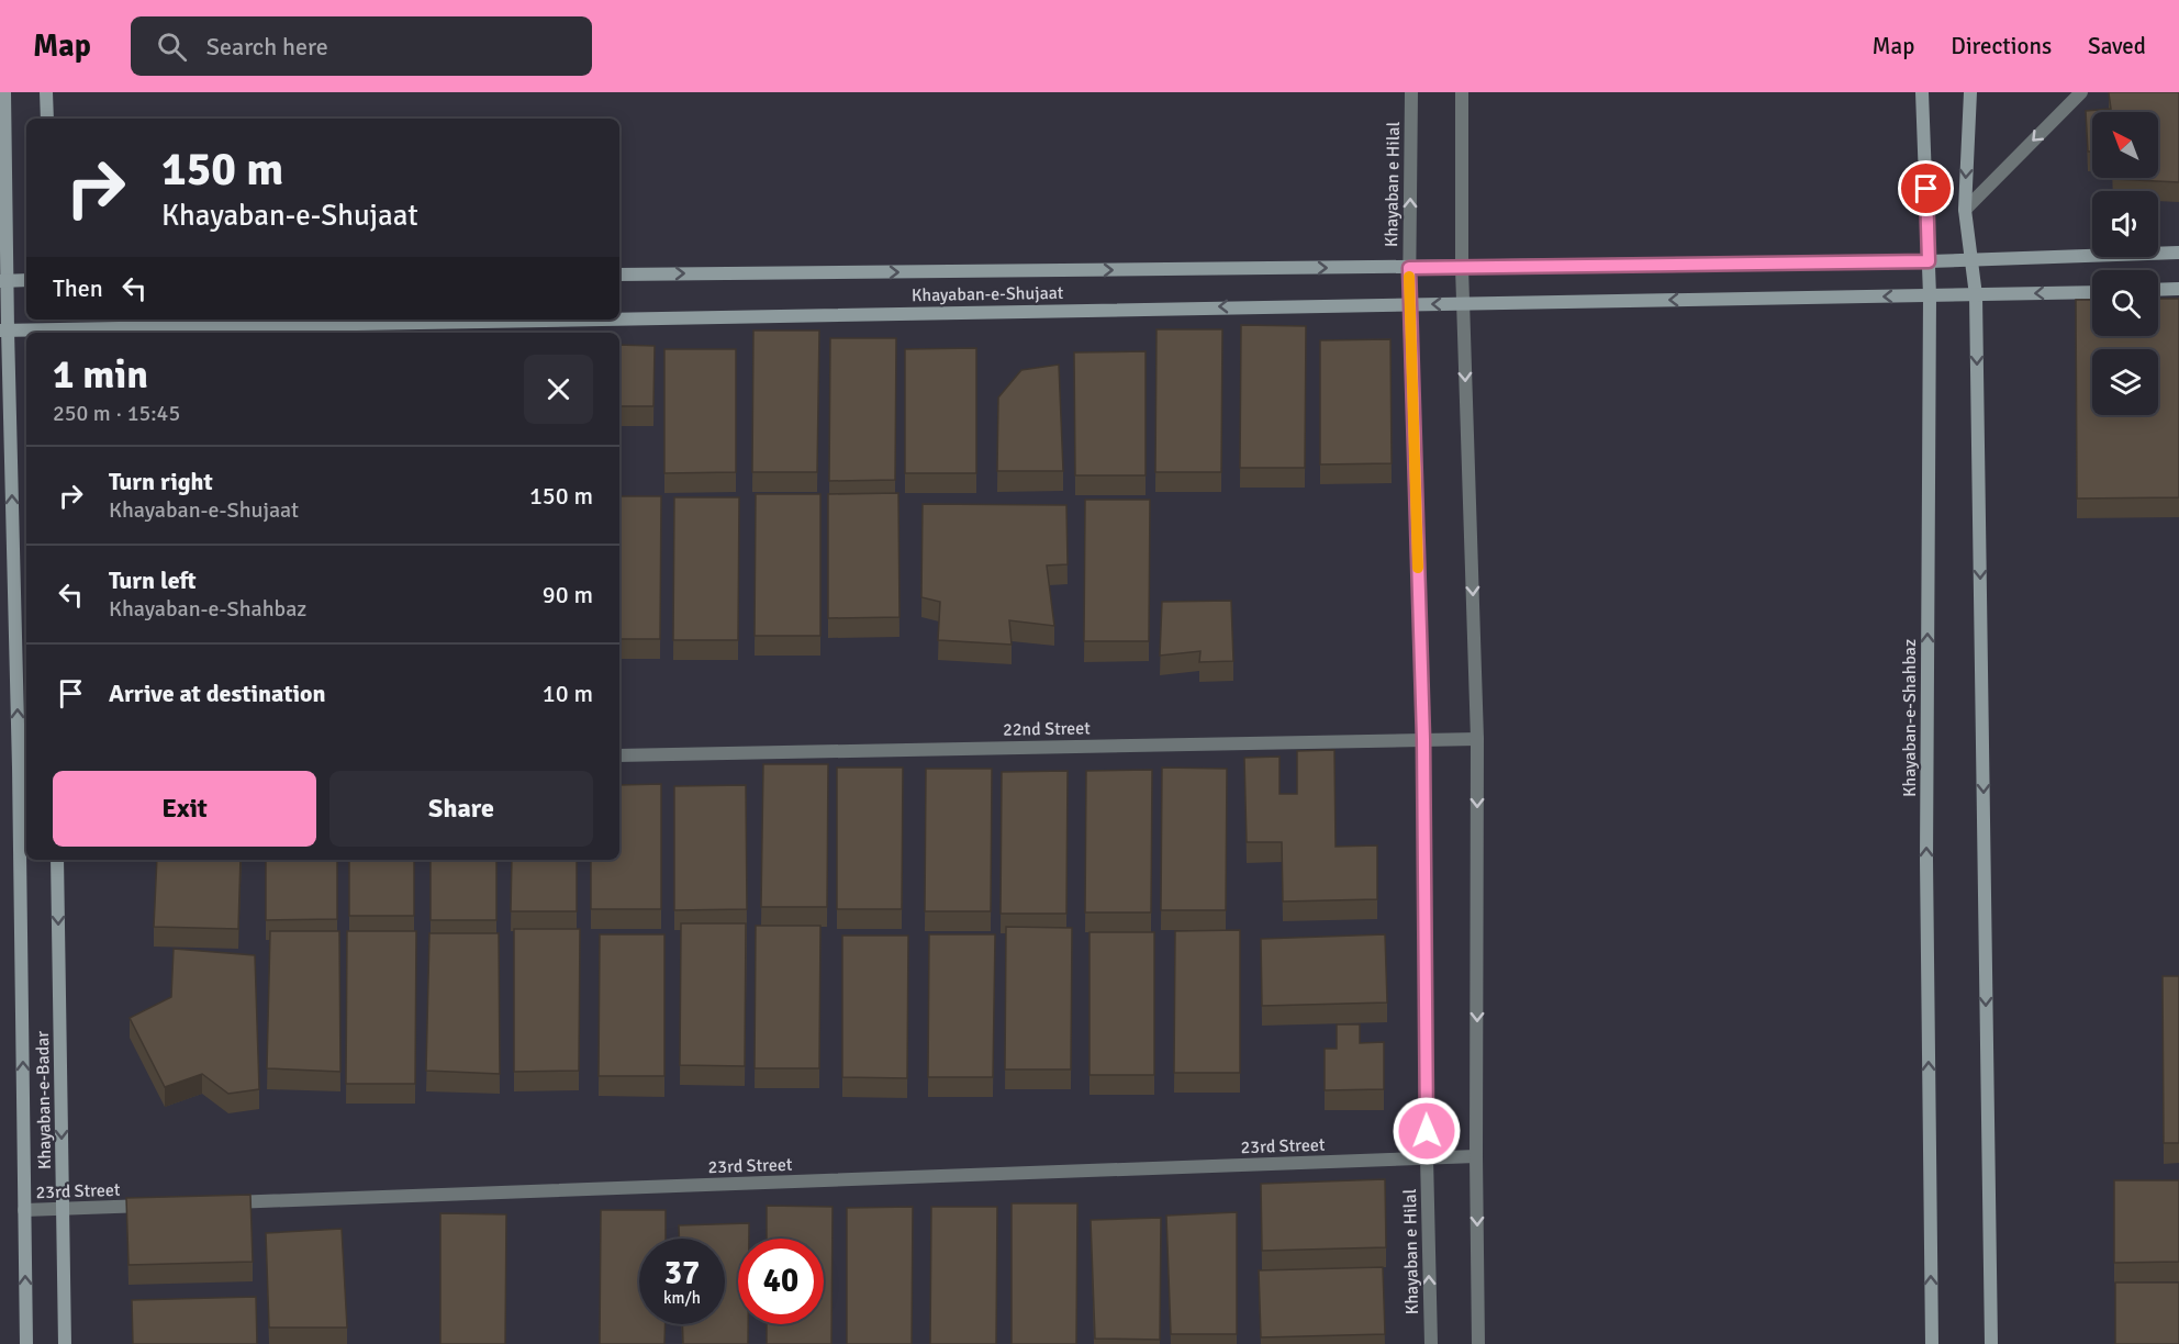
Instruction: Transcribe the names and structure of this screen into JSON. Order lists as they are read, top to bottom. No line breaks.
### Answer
{"streets":{"main road":["Khayaban-e-Shujaat","Khayaban-e-Shahbaz","Khayaban-e-Badar"],"street":["Khayaban e Hilal","22nd Street","23rd Street"]},"crossings":[["Khayaban e Hilal","Khayaban-e-Shujaat"],["Khayaban e Hilal","22nd Street"],["Khayaban e Hilal","23rd Street"],["Khayaban-e-Shujaat","Khayaban-e-Shahbaz"],["Khayaban-e-Shujaat","Khayaban-e-Badar"],["Khayaban-e-Badar","23rd Street"]],"north":"top left","page":{"header":"Map","search":"Search here","nav":["Map","Directions","Saved"],"turn":["150 m","Khayaban-e-Shujaat"],"then":"Then","heading":["1 min","250 m · 15:45"],"list":[{"name":"Turn right","note":"Khayaban-e-Shujaat","value":"150 m"},{"name":"Turn left","note":"Khayaban-e-Shahbaz","value":"90 m"},{"name":"Arrive at destination","value":"10 m"}],"buttons":["Exit","Share"],"speed":"37 km/h","limit":"40"}}
